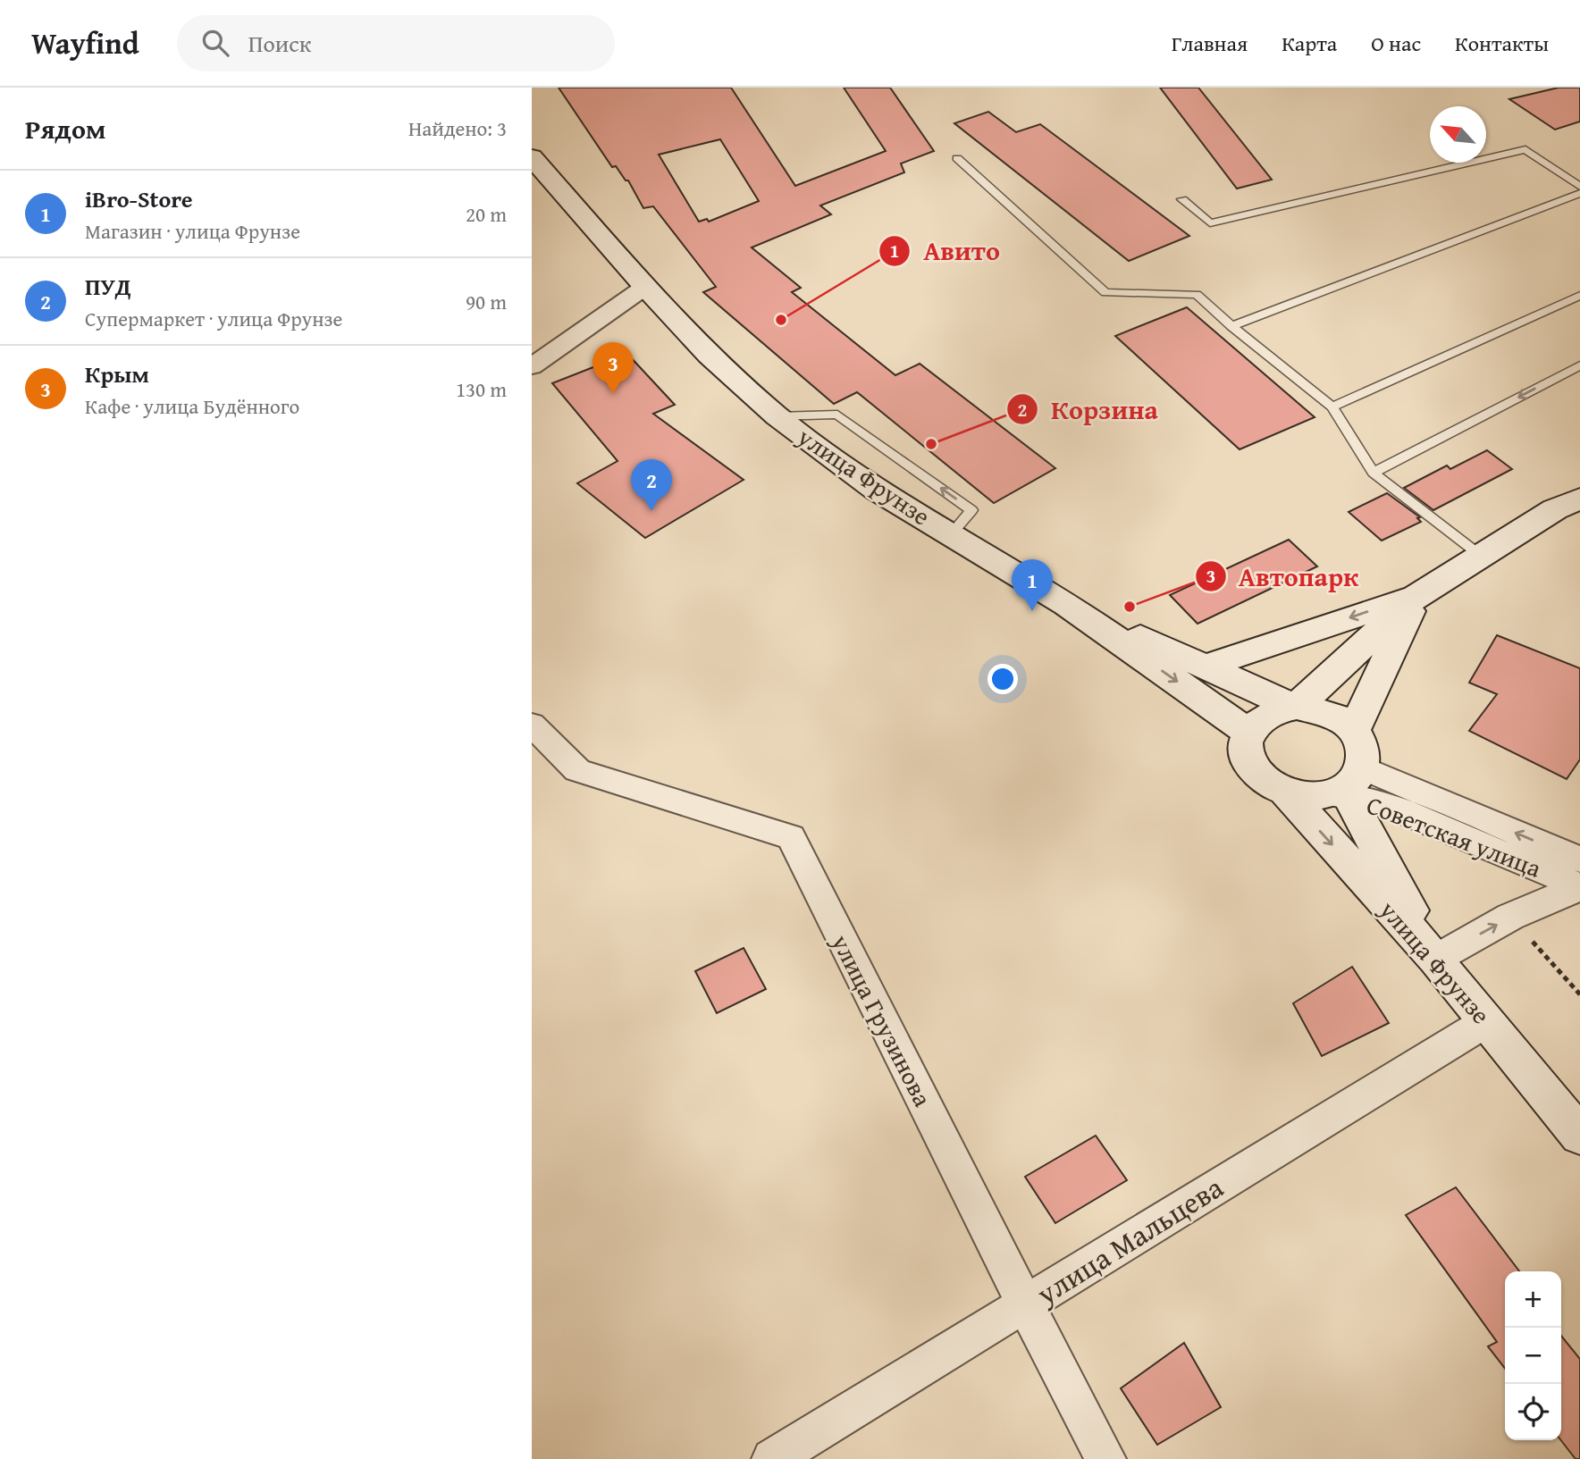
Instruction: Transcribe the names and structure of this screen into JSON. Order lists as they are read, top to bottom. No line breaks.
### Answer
{"streets":{"main road":["улица Фрунзе"],"street":["Советская улица","улица Грузинова","улица Мальцева"]},"crossings":[["улица Фрунзе","Советская улица"],["улица Фрунзе","улица Мальцева"],["улица Грузинова","улица Мальцева"]],"places":["Авито","Корзина","Автопарк"],"north":"top left","page":{"header":"Wayfind","search":"Поиск","nav":["Главная","Карта","О нас","Контакты"],"heading":["Рядом","Найдено: 3"],"list":[{"mark":"1","name":"iBro-Store","note":"Магазин · улица Фрунзе","value":"20 m"},{"mark":"2","name":"ПУД","note":"Супермаркет · улица Фрунзе","value":"90 m"},{"mark":"3","name":"Крым","note":"Кафе · улица Будённого","value":"130 m"}],"pins":["3","2","1"],"map_buttons":["+","−"]}}
